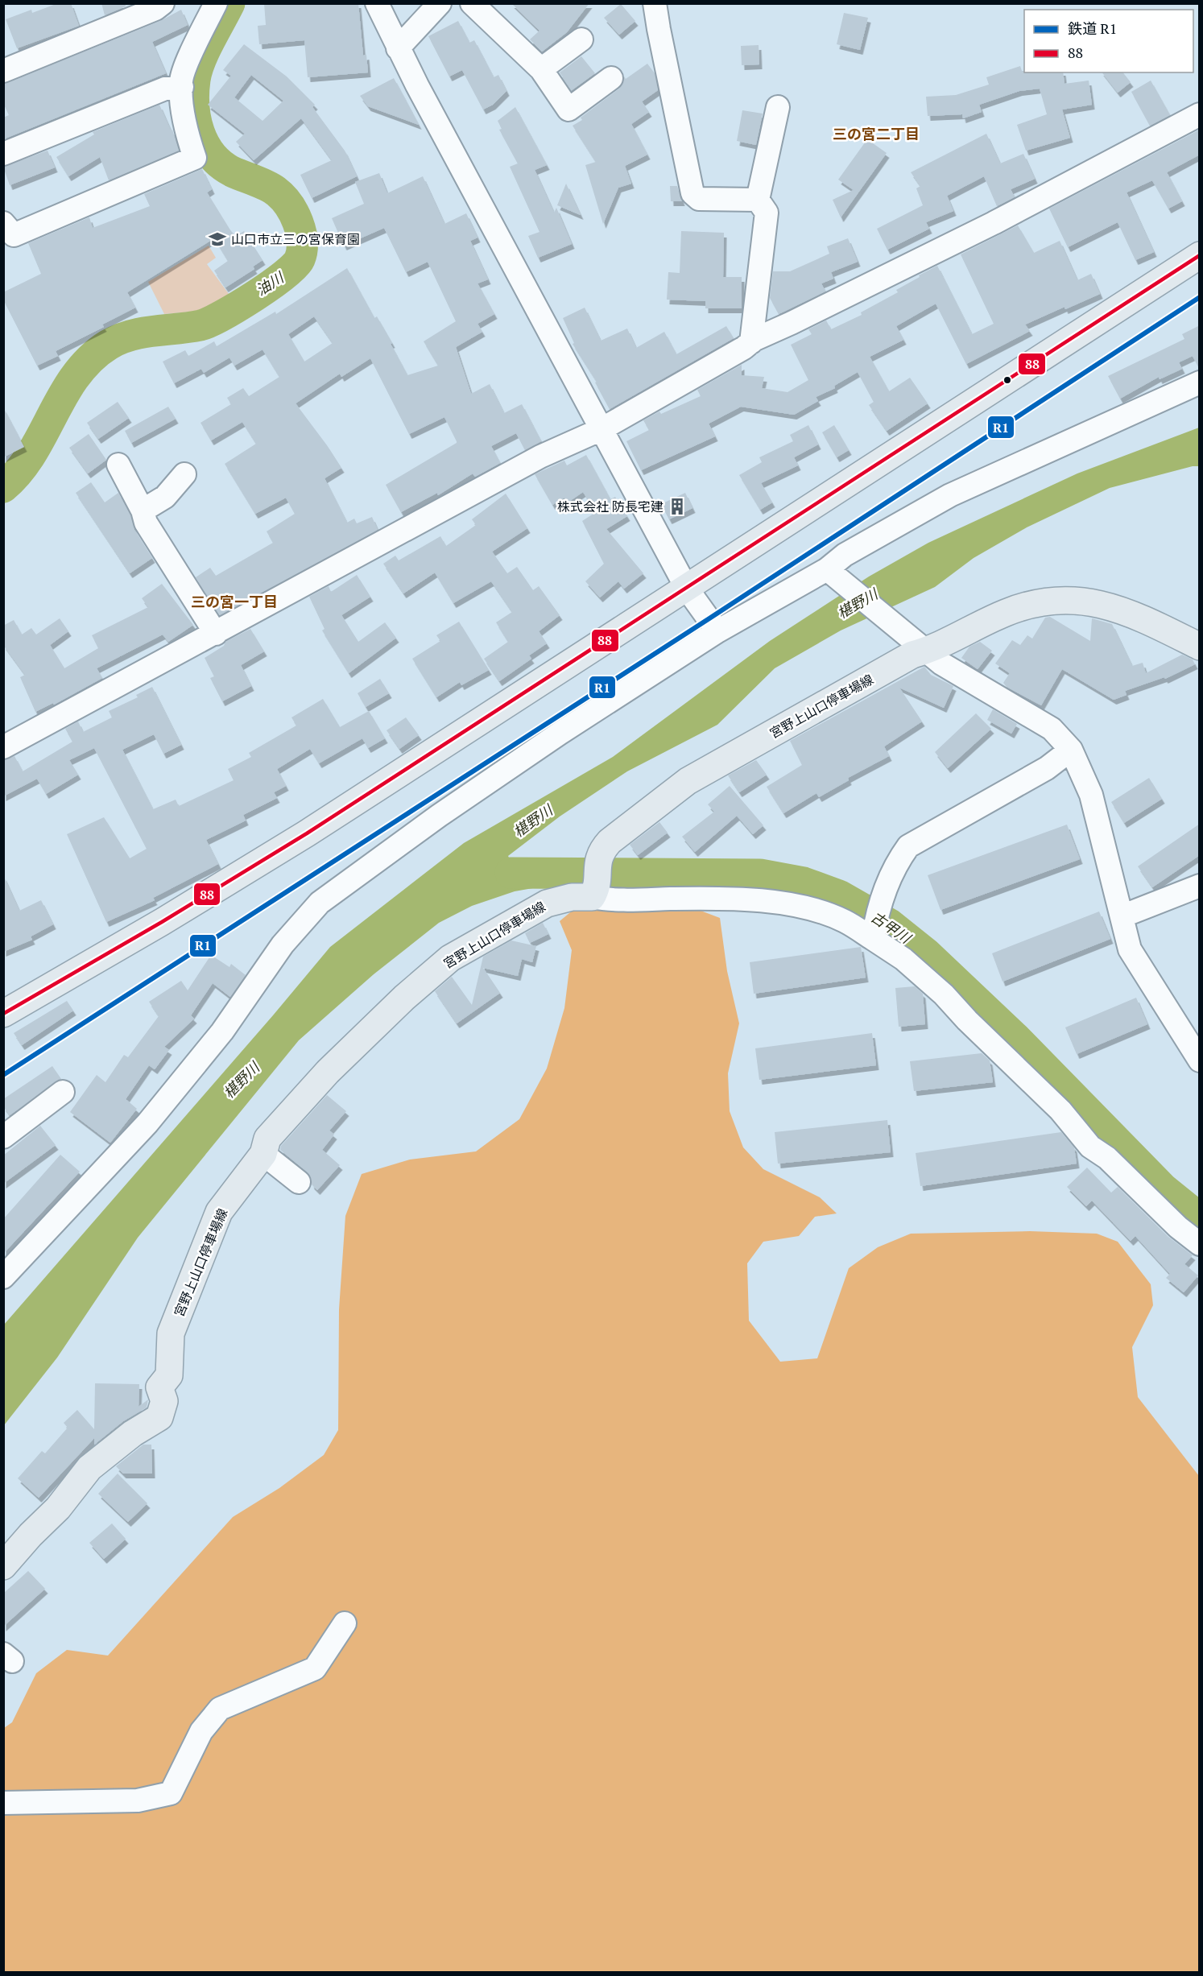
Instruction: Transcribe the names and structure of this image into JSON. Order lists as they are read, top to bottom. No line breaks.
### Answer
{"streets":{"main road":["宮野上山口停車場線"]},"districts":["三の宮二丁目","三の宮一丁目"],"water":["油川","椹野川","古甲川"],"places":{"school or university":["山口市立三の宮保育園"],"building":["株式会社 防長宅建"]},"lines":["transit line 88","rail line R1"],"legend":["鉄道 R1","88"]}
